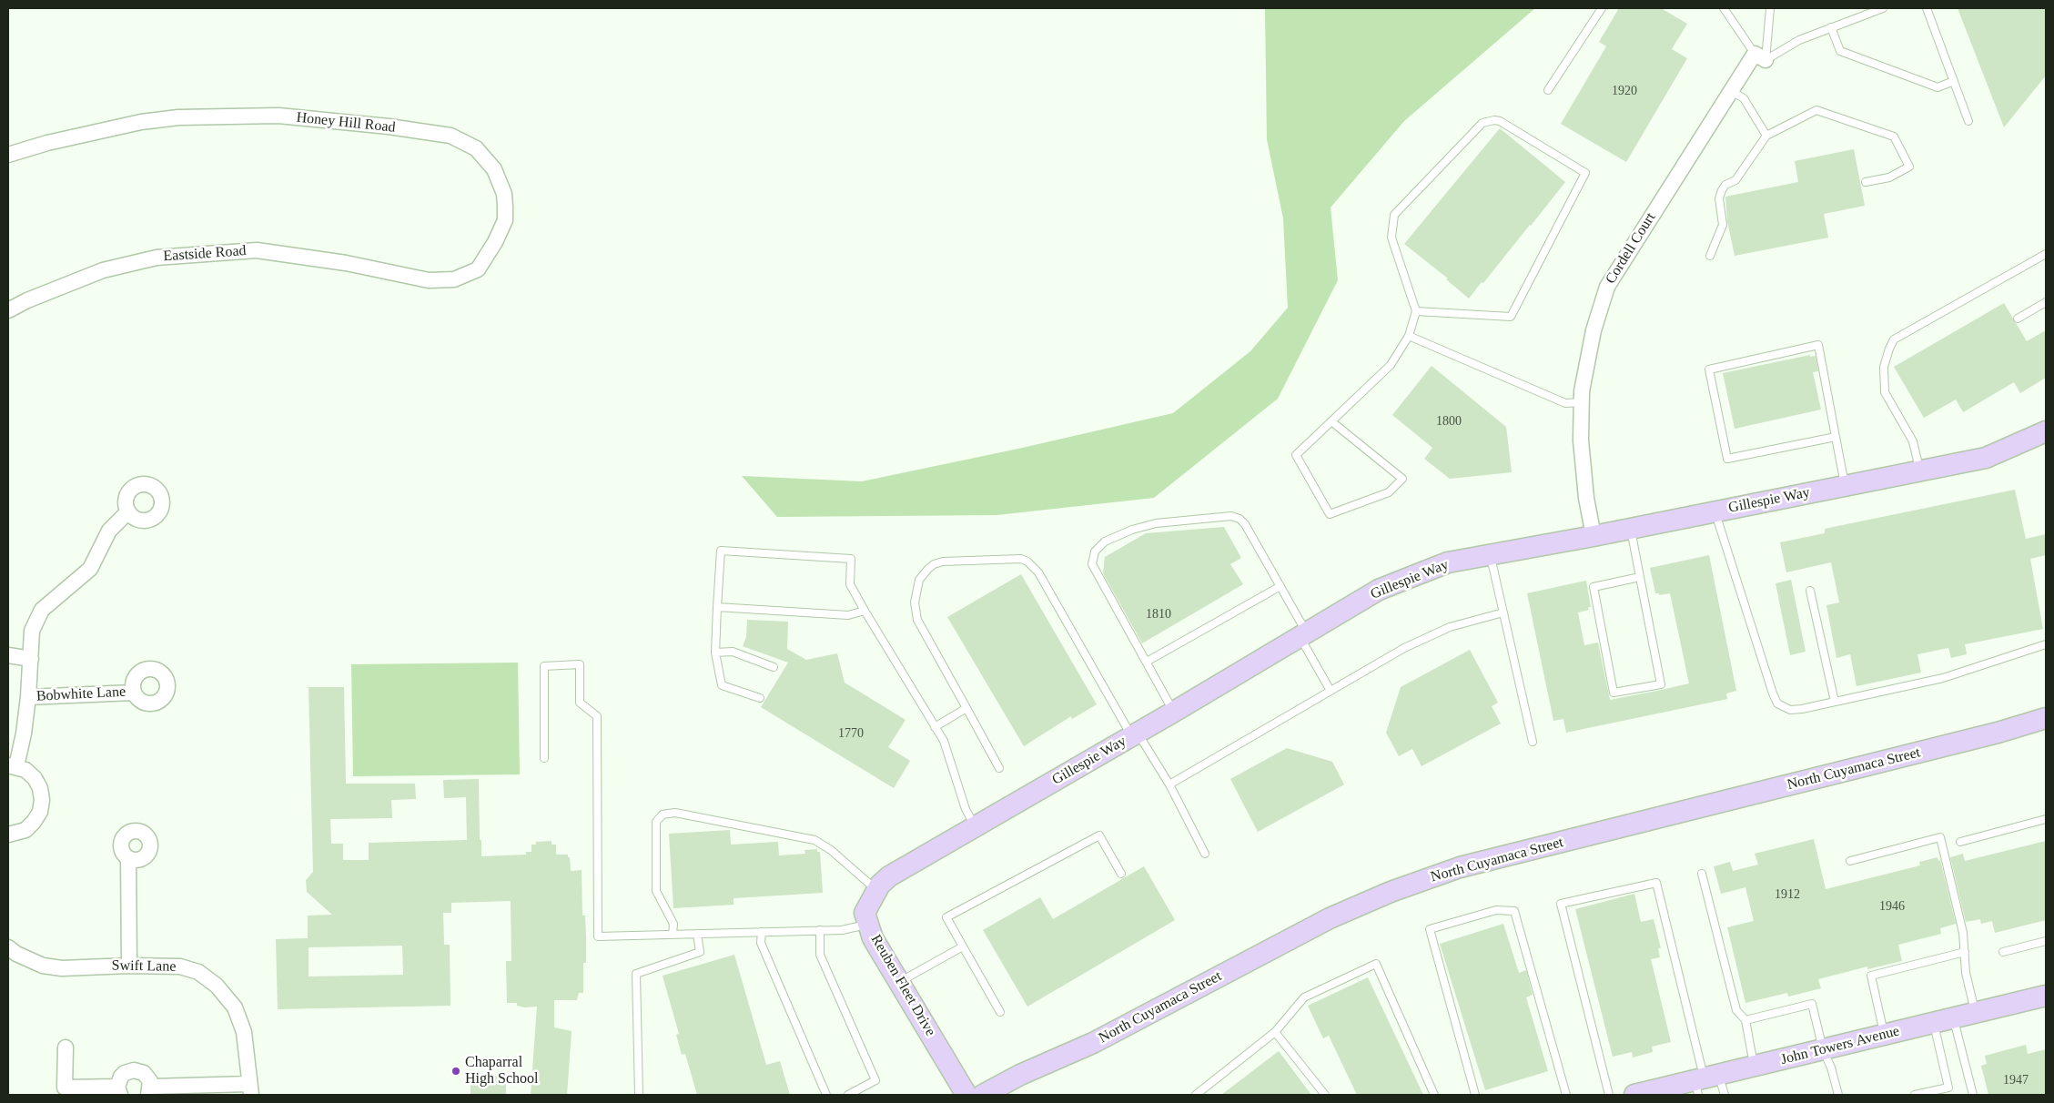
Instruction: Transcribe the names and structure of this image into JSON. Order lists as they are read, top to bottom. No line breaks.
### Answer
{"streets":{"street":["Honey Hill Road","Cordell Court","Eastside Road","Gillespie Way","Bobwhite Lane","North Cuyamaca Street","Swift Lane","Reuben Fleet Drive","John Towers Avenue"]},"crossings":[["Honey Hill Road","Eastside Road"],["Cordell Court","Gillespie Way"],["Gillespie Way","Reuben Fleet Drive"]],"places":["Chaparral High School"],"house_numbers":["1920","1800","1810","1770","1912","1946","1947"]}
